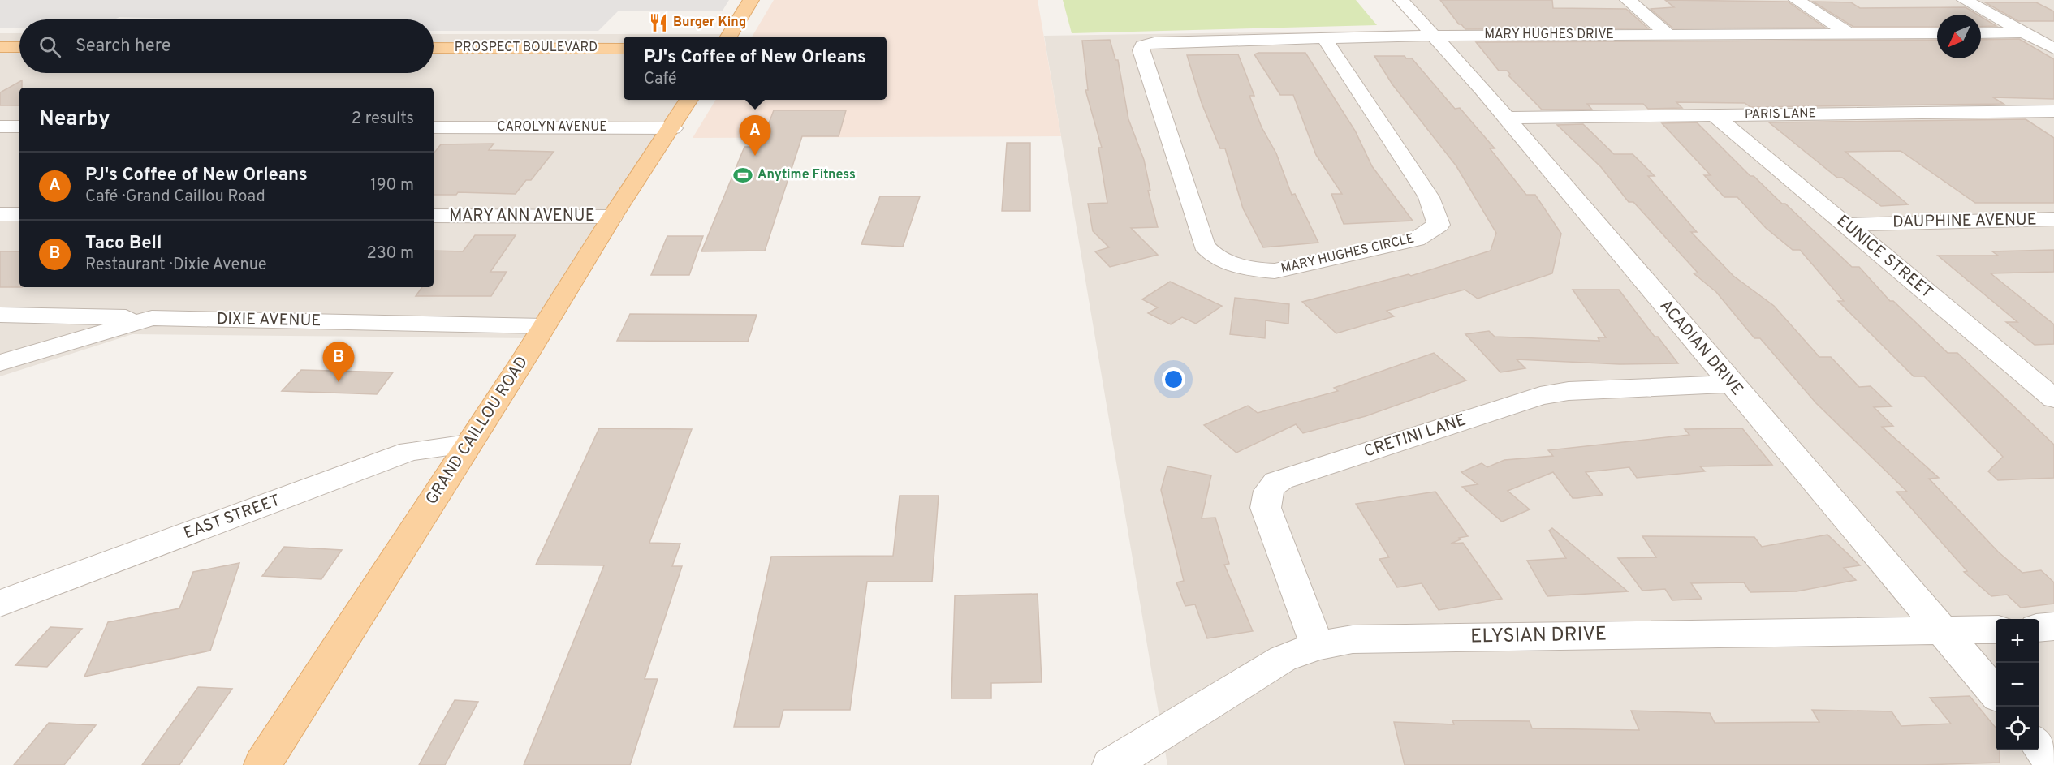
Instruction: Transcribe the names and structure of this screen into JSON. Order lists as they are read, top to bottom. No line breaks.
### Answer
{"streets":{"main road":["PROSPECT BOULEVARD","GRAND CAILLOU ROAD"],"street":["MARY HUGHES DRIVE","PARIS LANE","CAROLYN AVENUE","MARY ANN AVENUE","DAUPHINE AVENUE","MARY HUGHES CIRCLE","EUNICE STREET","DIXIE AVENUE","ACADIAN DRIVE","CRETINI LANE","EAST STREET","ELYSIAN DRIVE"]},"crossings":[["MARY HUGHES DRIVE","MARY HUGHES CIRCLE"],["MARY HUGHES DRIVE","ACADIAN DRIVE"],["PARIS LANE","EUNICE STREET"],["PARIS LANE","ACADIAN DRIVE"],["CAROLYN AVENUE","GRAND CAILLOU ROAD"],["MARY ANN AVENUE","GRAND CAILLOU ROAD"],["DAUPHINE AVENUE","EUNICE STREET"],["DIXIE AVENUE","GRAND CAILLOU ROAD"],["ACADIAN DRIVE","CRETINI LANE"],["ACADIAN DRIVE","ELYSIAN DRIVE"],["GRAND CAILLOU ROAD","EAST STREET"],["CRETINI LANE","ELYSIAN DRIVE"]],"places":{"restaurant":["Burger King"],"sports":["Anytime Fitness"]},"north":"bottom left","page":{"search":"Search here","popup":["PJ's Coffee of New Orleans","Café"],"heading":["Nearby","2 results"],"pins":["A","B"],"list":[{"mark":"A","name":"PJ's Coffee of New Orleans","note":"Café · Grand Caillou Road","value":"190 m"},{"mark":"B","name":"Taco Bell","note":"Restaurant · Dixie Avenue","value":"230 m"}],"map_buttons":["+","−"]}}
